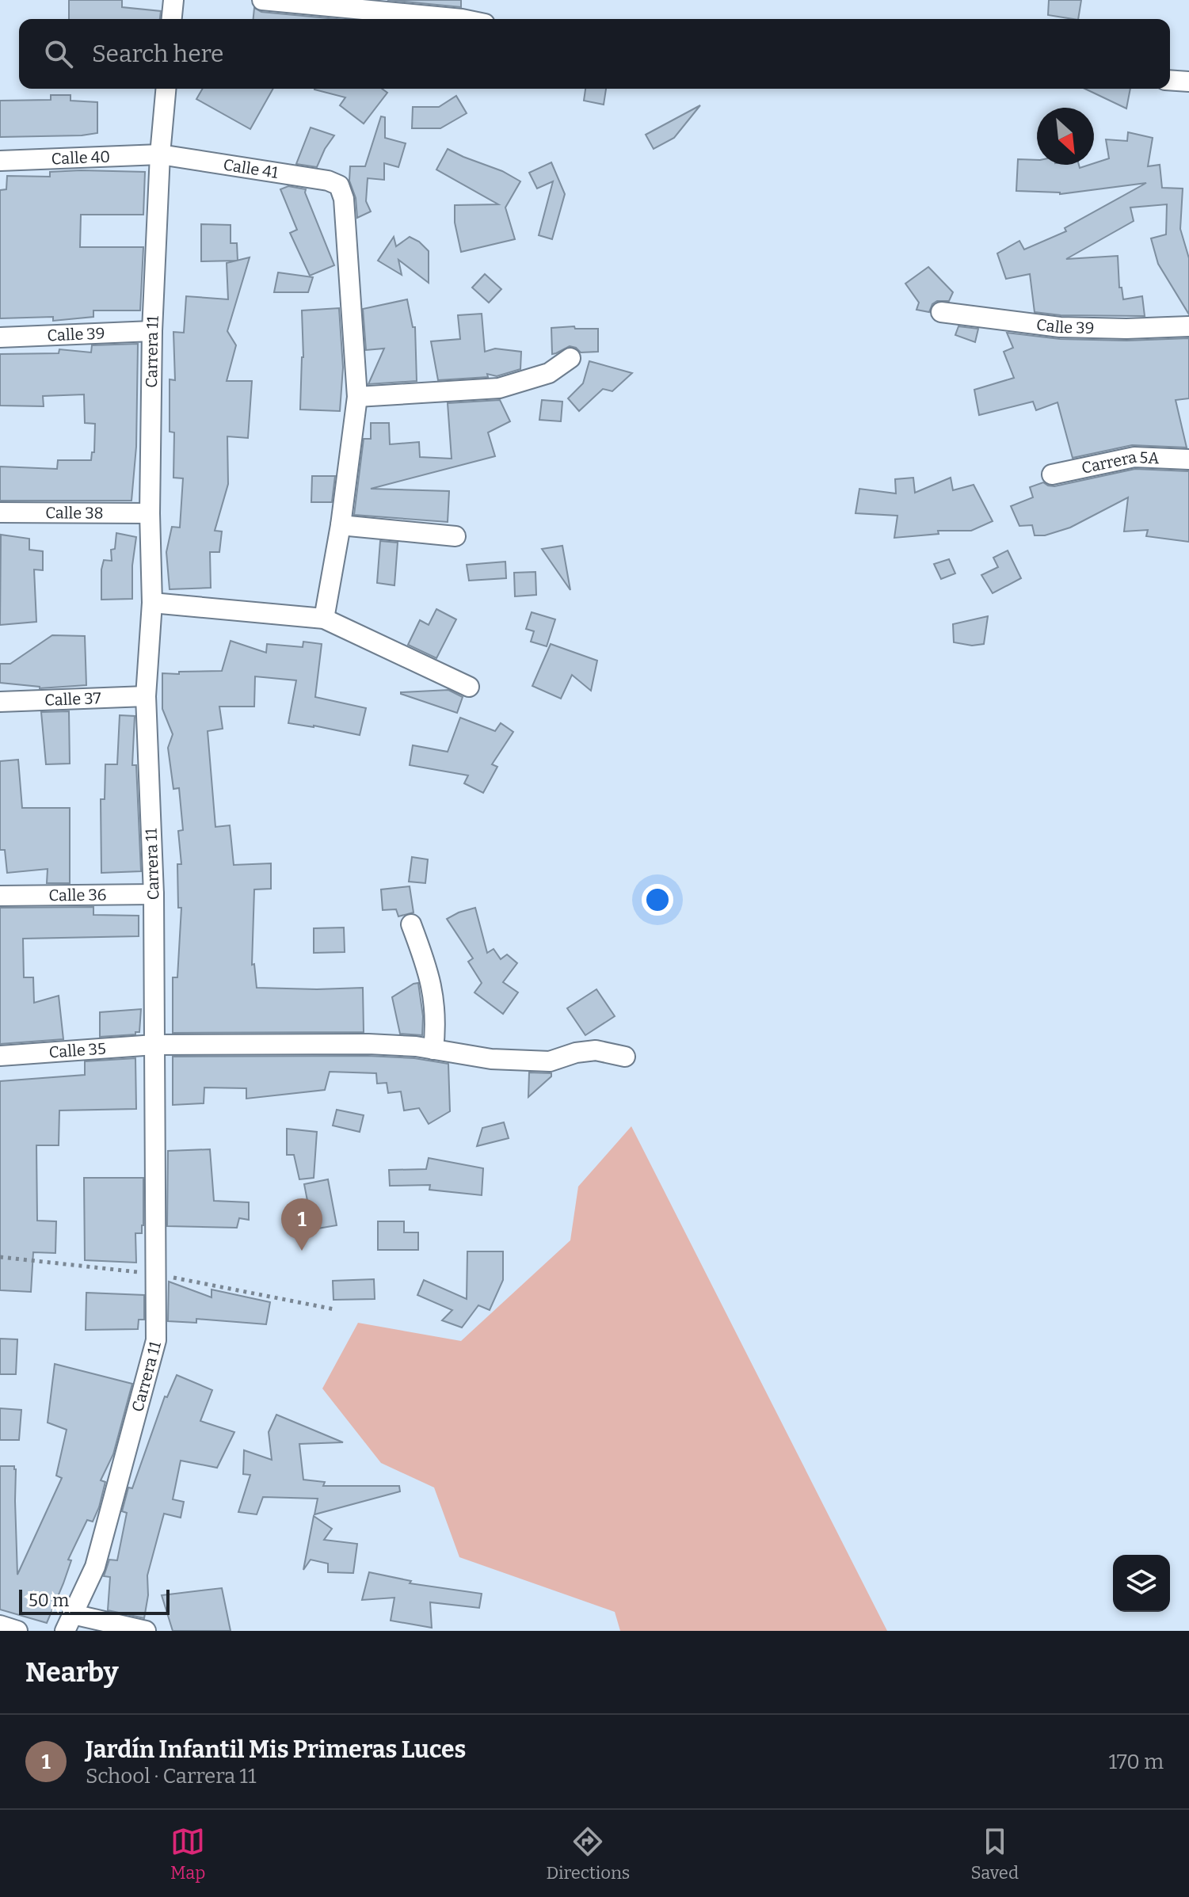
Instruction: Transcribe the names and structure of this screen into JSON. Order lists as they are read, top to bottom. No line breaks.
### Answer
{"streets":{"street":["Calle 40","Calle 41","Calle 39","Carrera 11","Carrera 5A","Calle 38","Calle 37","Calle 36","Calle 35"]},"crossings":[["Calle 40","Calle 41"],["Calle 40","Carrera 11"],["Calle 41","Carrera 11"],["Calle 39","Carrera 11"],["Carrera 11","Calle 38"],["Carrera 11","Calle 37"],["Carrera 11","Calle 36"],["Carrera 11","Calle 35"]],"scale_bar":"50 m","north":"bottom right","page":{"search":"Search here","pins":"1","scale":"50 m","heading":"Nearby","list":[{"mark":"1","name":"Jardín Infantil Mis Primeras Luces","note":"School · Carrera 11","value":"170 m"}],"nav":["Map","Directions","Saved"]}}
